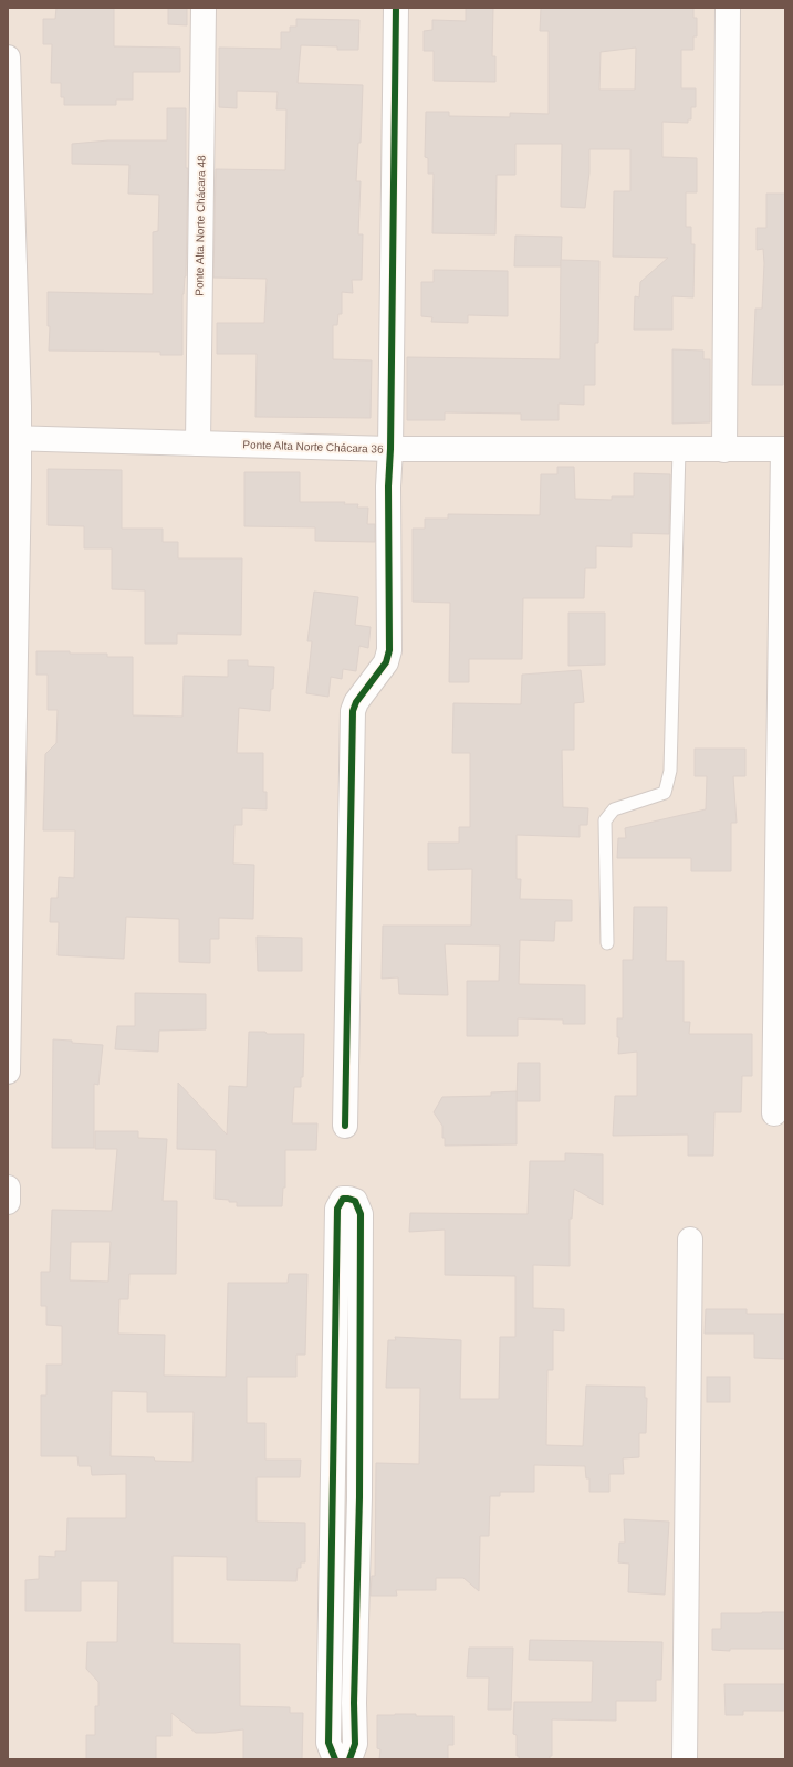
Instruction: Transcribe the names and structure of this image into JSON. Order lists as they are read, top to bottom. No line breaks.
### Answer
{"streets":{"street":["Ponte Alta Norte Chácara 48","Ponte Alta Norte Chácara 36"]},"crossings":[["Ponte Alta Norte Chácara 48","Ponte Alta Norte Chácara 36"]]}
